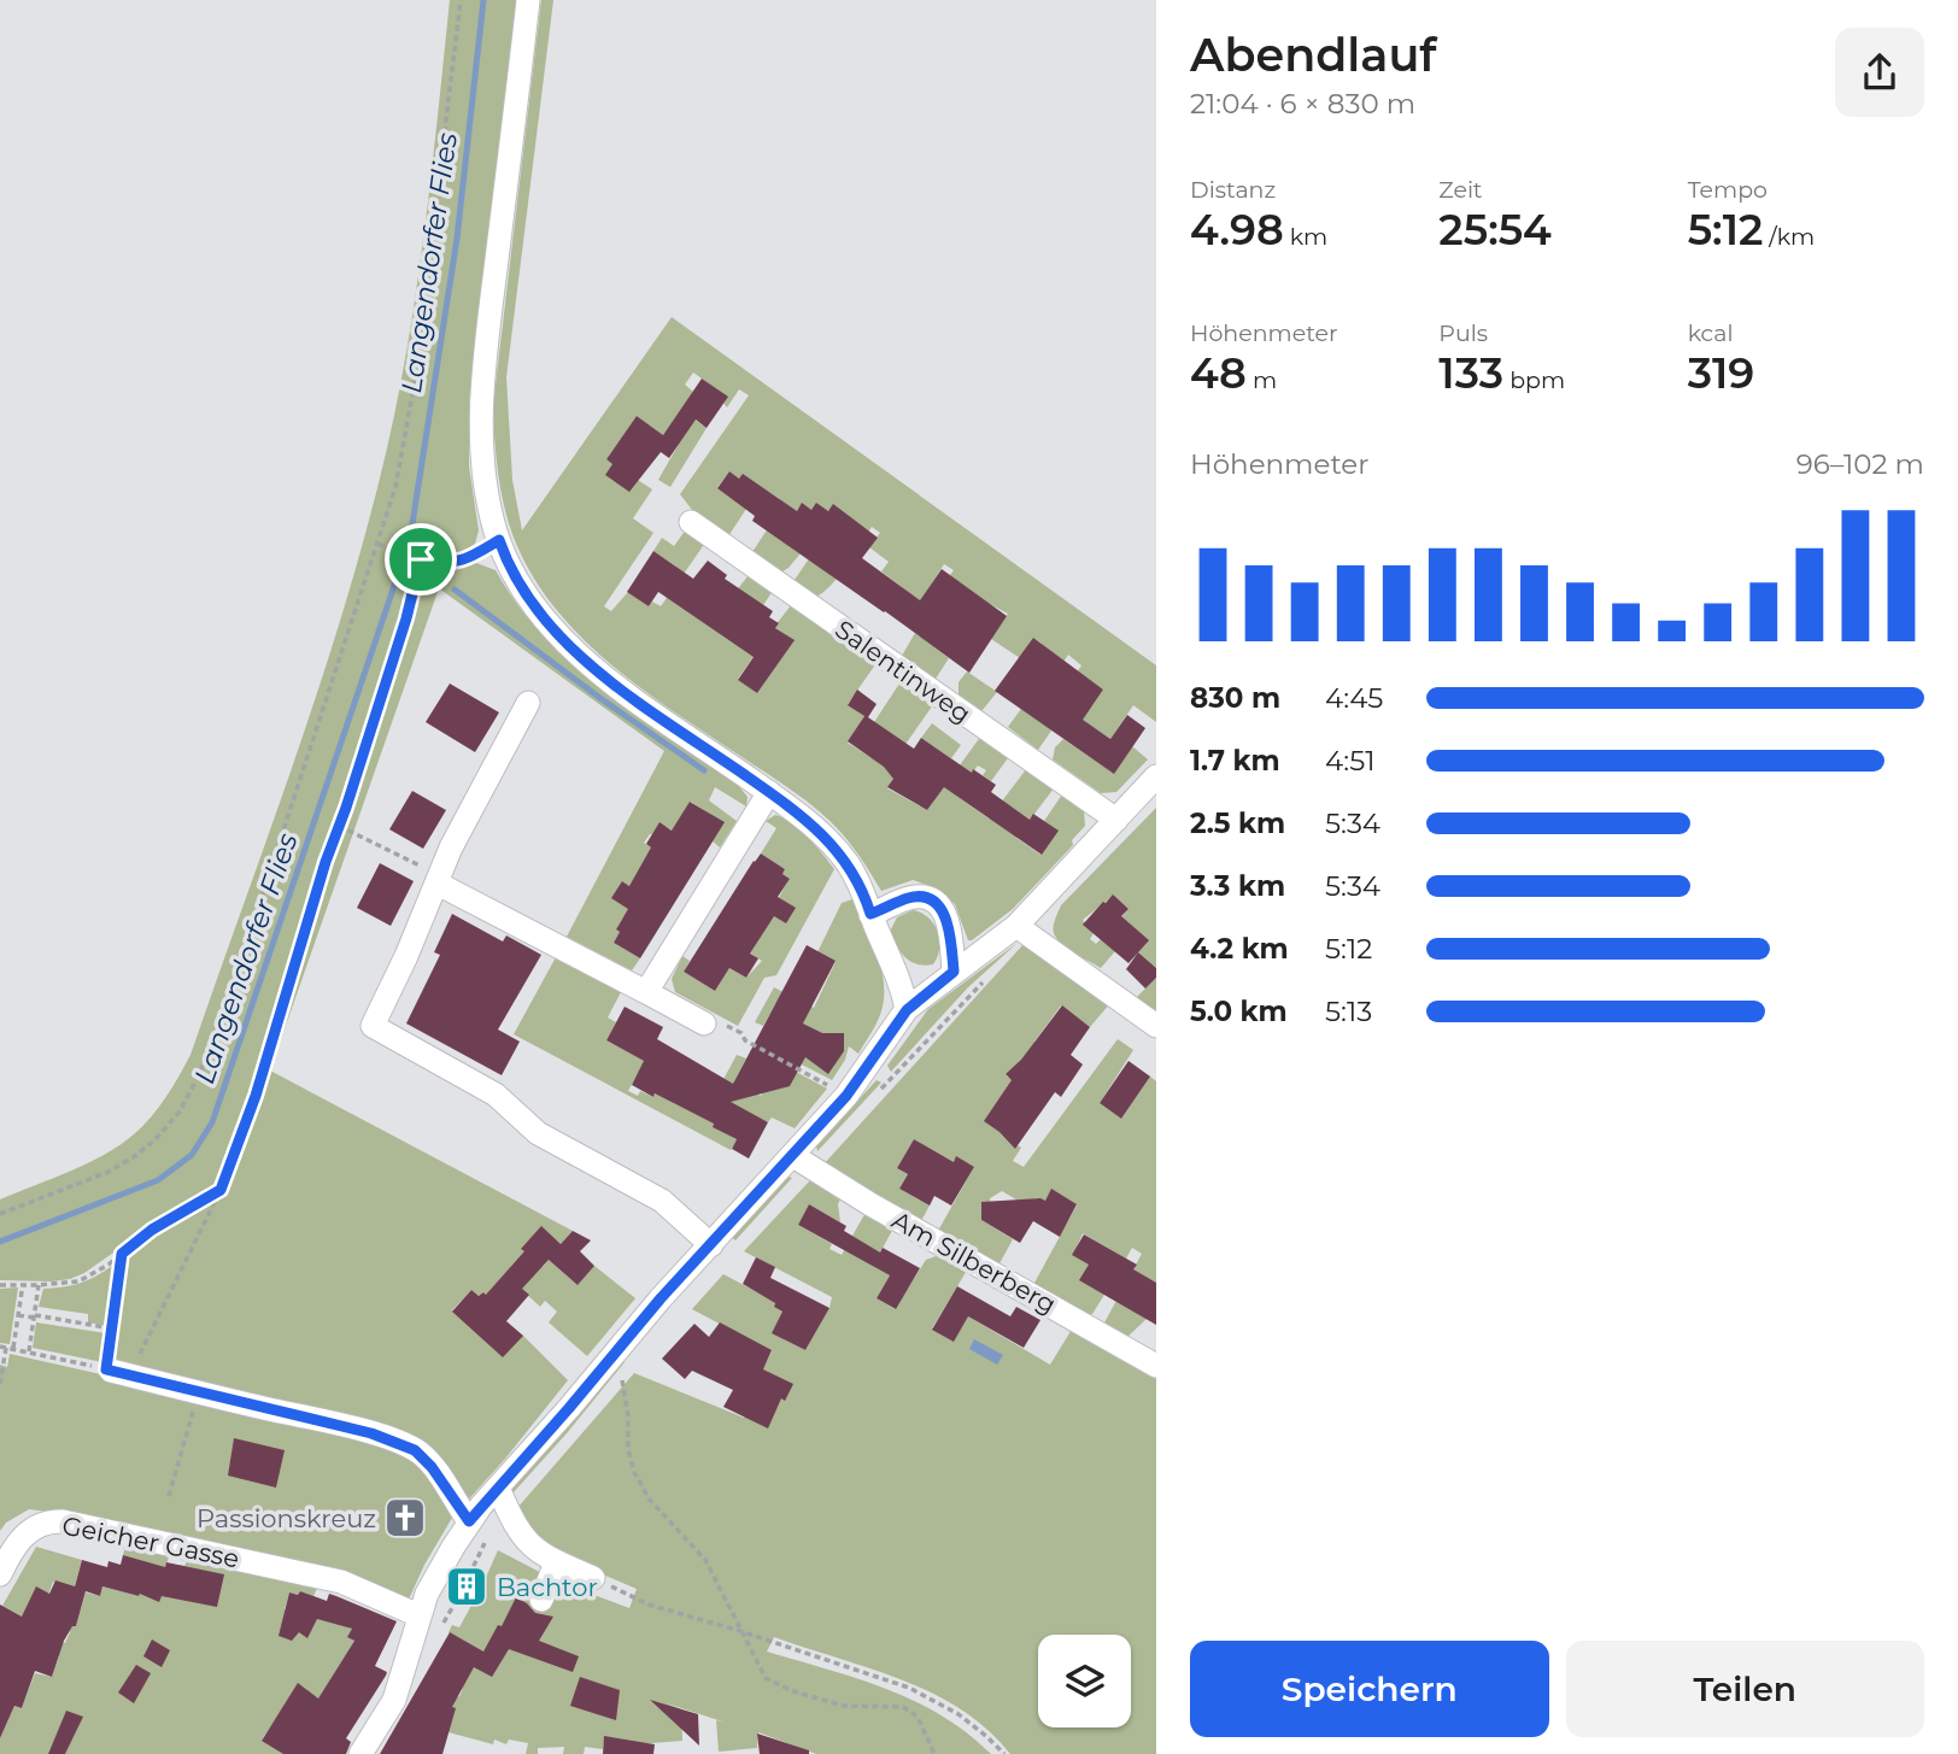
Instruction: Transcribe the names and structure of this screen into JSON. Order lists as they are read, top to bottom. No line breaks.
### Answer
{"streets":{"street":["Salentinweg","Am Silberberg","Geicher Gasse"]},"water":["Langendorfer Flies"],"places":{"church":["Passionskreuz"],"building":["Bachtor"]},"page":{"heading":["Abendlauf","21:04 · 6 × 830 m"],"stats":[["Distanz","4.98 km"],["Zeit","25:54"],["Tempo","5:12 /km"],["Höhenmeter","48 m"],["Puls","133 bpm"],["kcal","319"]],"chart":["Höhenmeter","96–102 m"],"list":[{"name":"830 m","note":"4:45"},{"name":"1.7 km","note":"4:51"},{"name":"2.5 km","note":"5:34"},{"name":"3.3 km","note":"5:34"},{"name":"4.2 km","note":"5:12"},{"name":"5.0 km","note":"5:13"}],"buttons":["Speichern","Teilen"]}}
